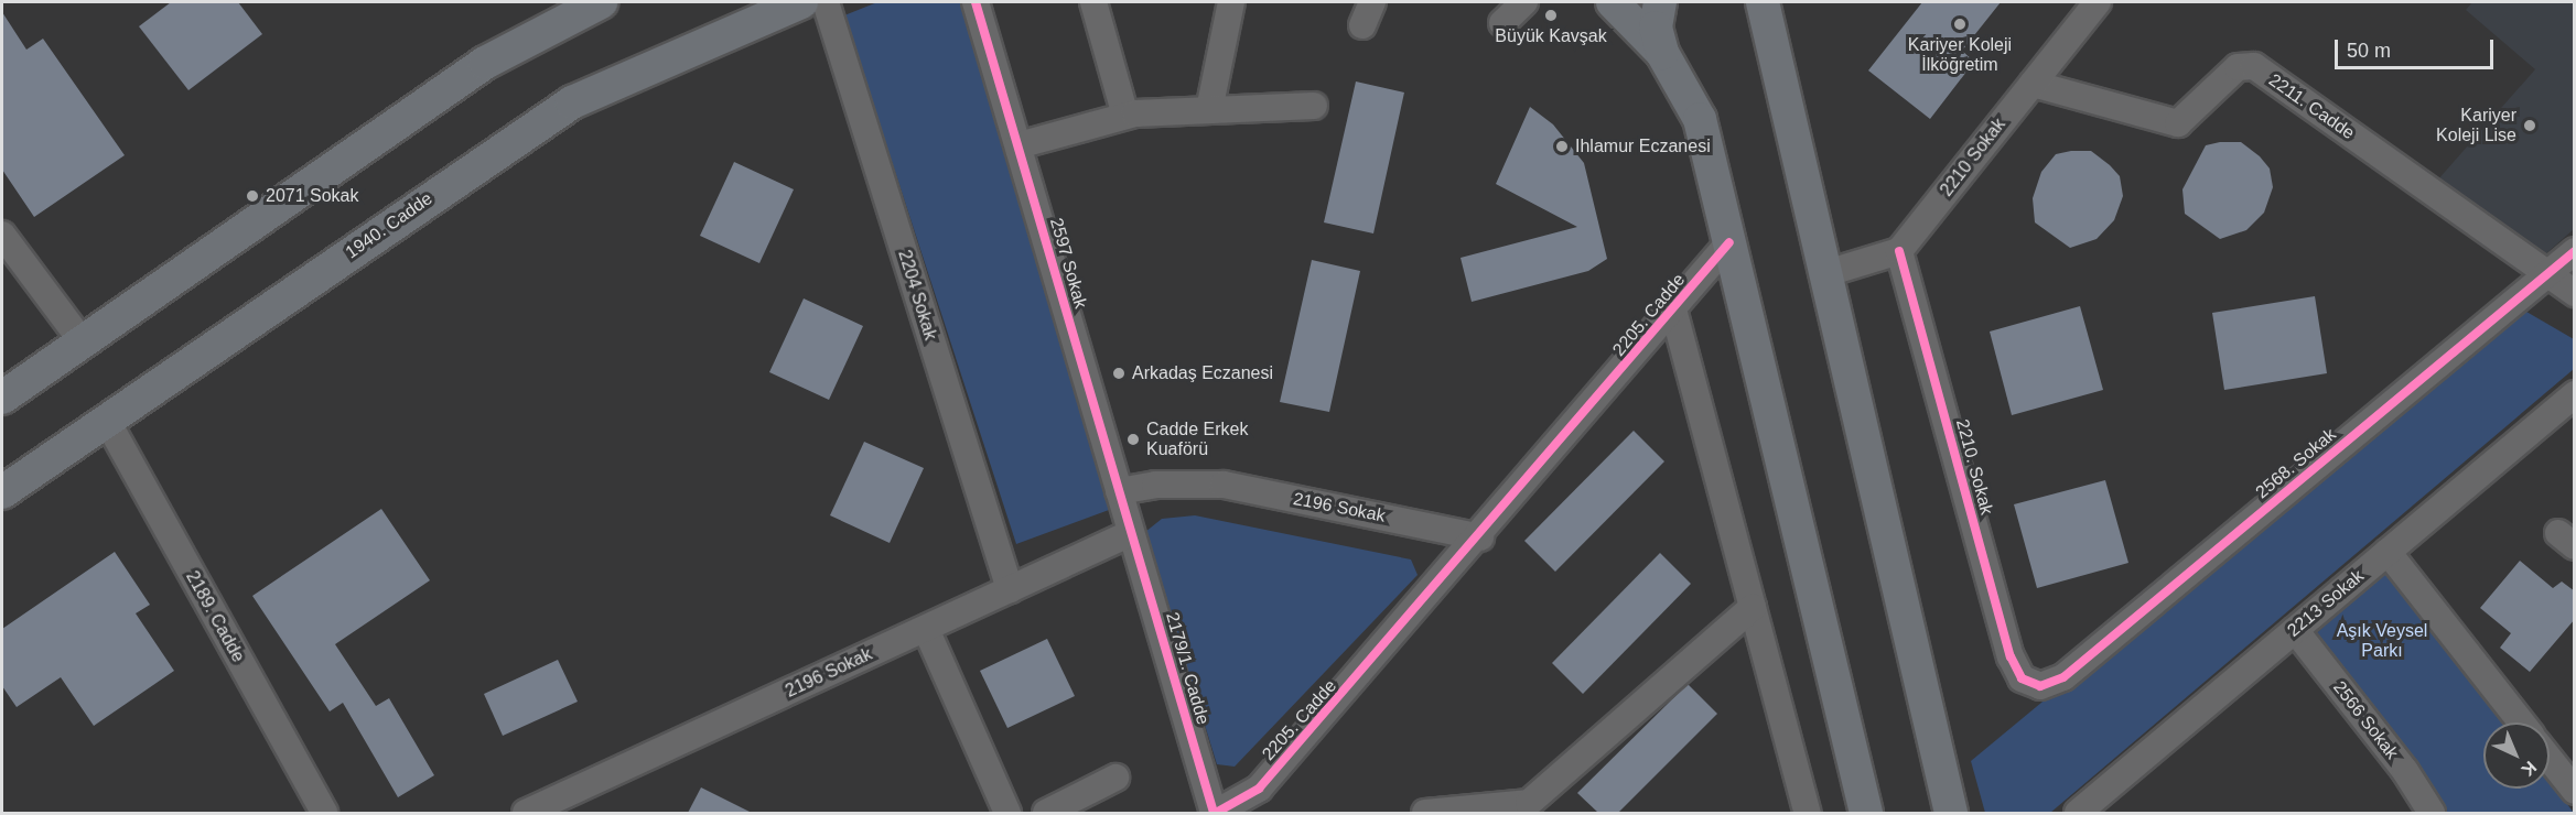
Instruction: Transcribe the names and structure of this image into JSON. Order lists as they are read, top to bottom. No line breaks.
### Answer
{"streets":{"main road":["1940. Cadde"],"street":["2211. Cadde","2210 Sokak","2597 Sokak","2204 Sokak","2205. Cadde","2568. Sokak","2210. Sokak","2196 Sokak","2213 Sokak","2189. Cadde","2179/1. Cadde","2566 Sokak"]},"crossings":[["2211. Cadde","2210 Sokak"],["2211. Cadde","2568. Sokak"],["2210 Sokak","2210. Sokak"],["1940. Cadde","2189. Cadde"],["2597 Sokak","2196 Sokak"],["2597 Sokak","2179/1. Cadde"],["2204 Sokak","2196 Sokak"],["2205. Cadde","2196 Sokak"],["2205. Cadde","2179/1. Cadde"],["2568. Sokak","2210. Sokak"],["2196 Sokak","2179/1. Cadde"],["2213 Sokak","2566 Sokak"]],"parks":["Aşık Veysel Parkı"],"places":["Büyük Kavşak","Kariyer Koleji İlköğretim","Kariyer Koleji Lise","Ihlamur Eczanesi","2071 Sokak","Arkadaş Eczanesi","Cadde Erkek Kuaförü"],"scale_bar":"50 m","north":"bottom right"}
